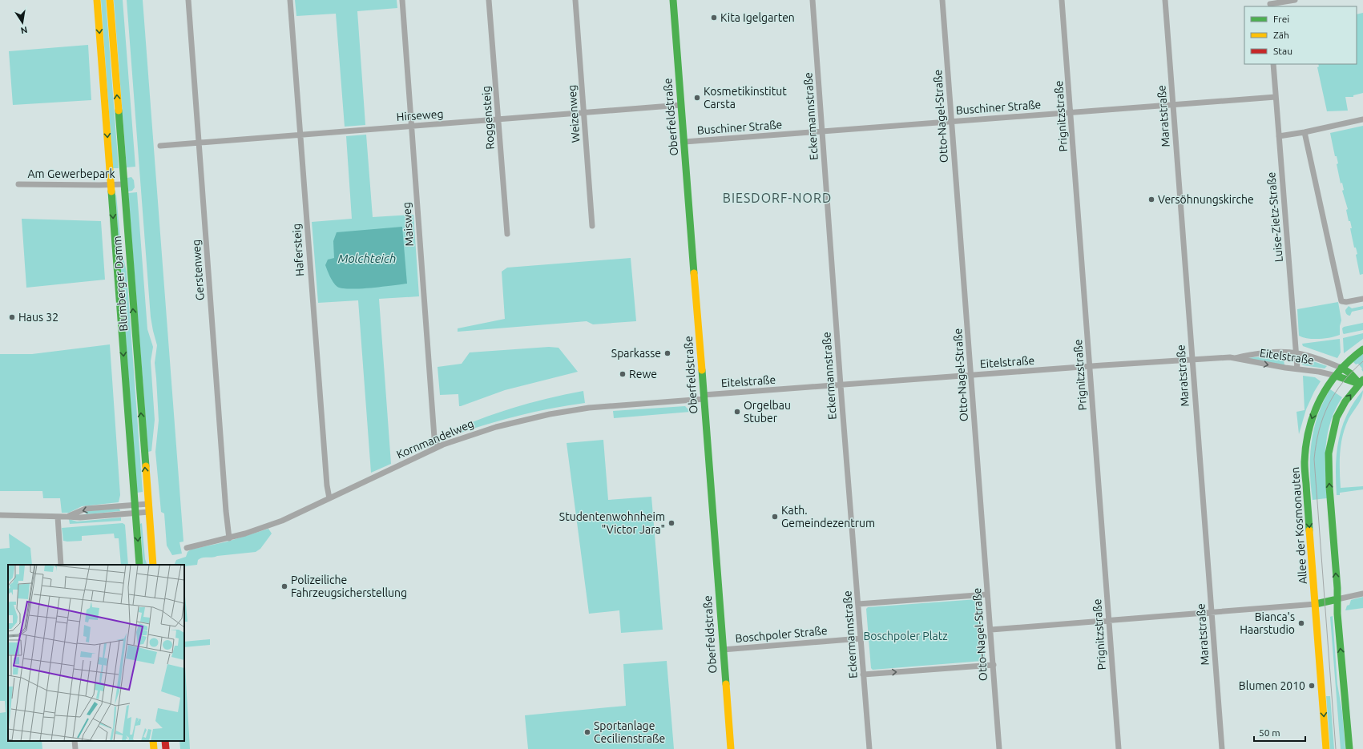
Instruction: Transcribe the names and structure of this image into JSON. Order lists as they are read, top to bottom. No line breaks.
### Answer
{"streets":{"main road":["Oberfeldstraße","Blumberger Damm","Allee der Kosmonauten"],"street":["Buschiner Straße","Weizenweg","Hirseweg","Eckermannstraße","Otto-Nagel-Straße","Prignitzstraße","Maratstraße","Roggensteig","Am Gewerbepark","Luise-Zietz-Straße","Maisweg","Hafersteig","Gerstenweg","Eitelstraße","Kornmandelweg","Boschpoler Straße"]},"crossings":[["Buschiner Straße","Eckermannstraße"],["Buschiner Straße","Otto-Nagel-Straße"],["Buschiner Straße","Prignitzstraße"],["Buschiner Straße","Maratstraße"],["Buschiner Straße","Oberfeldstraße"],["Buschiner Straße","Luise-Zietz-Straße"],["Weizenweg","Hirseweg"],["Hirseweg","Oberfeldstraße"],["Hirseweg","Roggensteig"],["Hirseweg","Maisweg"],["Hirseweg","Hafersteig"],["Hirseweg","Gerstenweg"],["Eckermannstraße","Eitelstraße"],["Eckermannstraße","Boschpoler Straße"],["Otto-Nagel-Straße","Eitelstraße"],["Prignitzstraße","Eitelstraße"],["Maratstraße","Eitelstraße"],["Oberfeldstraße","Eitelstraße"],["Oberfeldstraße","Kornmandelweg"],["Oberfeldstraße","Boschpoler Straße"],["Am Gewerbepark","Blumberger Damm"],["Luise-Zietz-Straße","Eitelstraße"],["Maisweg","Kornmandelweg"],["Hafersteig","Kornmandelweg"],["Gerstenweg","Kornmandelweg"],["Eitelstraße","Kornmandelweg"],["Eitelstraße","Allee der Kosmonauten"]],"districts":["BIESDORF-NORD"],"water":["Molchteich"],"parks":["Boschpoler Platz"],"places":["Kita Igelgarten","Kosmetikinstitut Carsta","Versöhnungskirche","Haus 32","Sparkasse","Rewe","Orgelbau Stuber","Kath. Gemeindezentrum","Studentenwohnheim \"Victor Jara\"","Polizeiliche Fahrzeugsicherstellung","Bianca's Haarstudio","Blumen 2010","Sportanlage Cecilienstraße"],"legend":["Frei","Zäh","Stau"],"scale_bar":"50 m","north":"bottom"}
